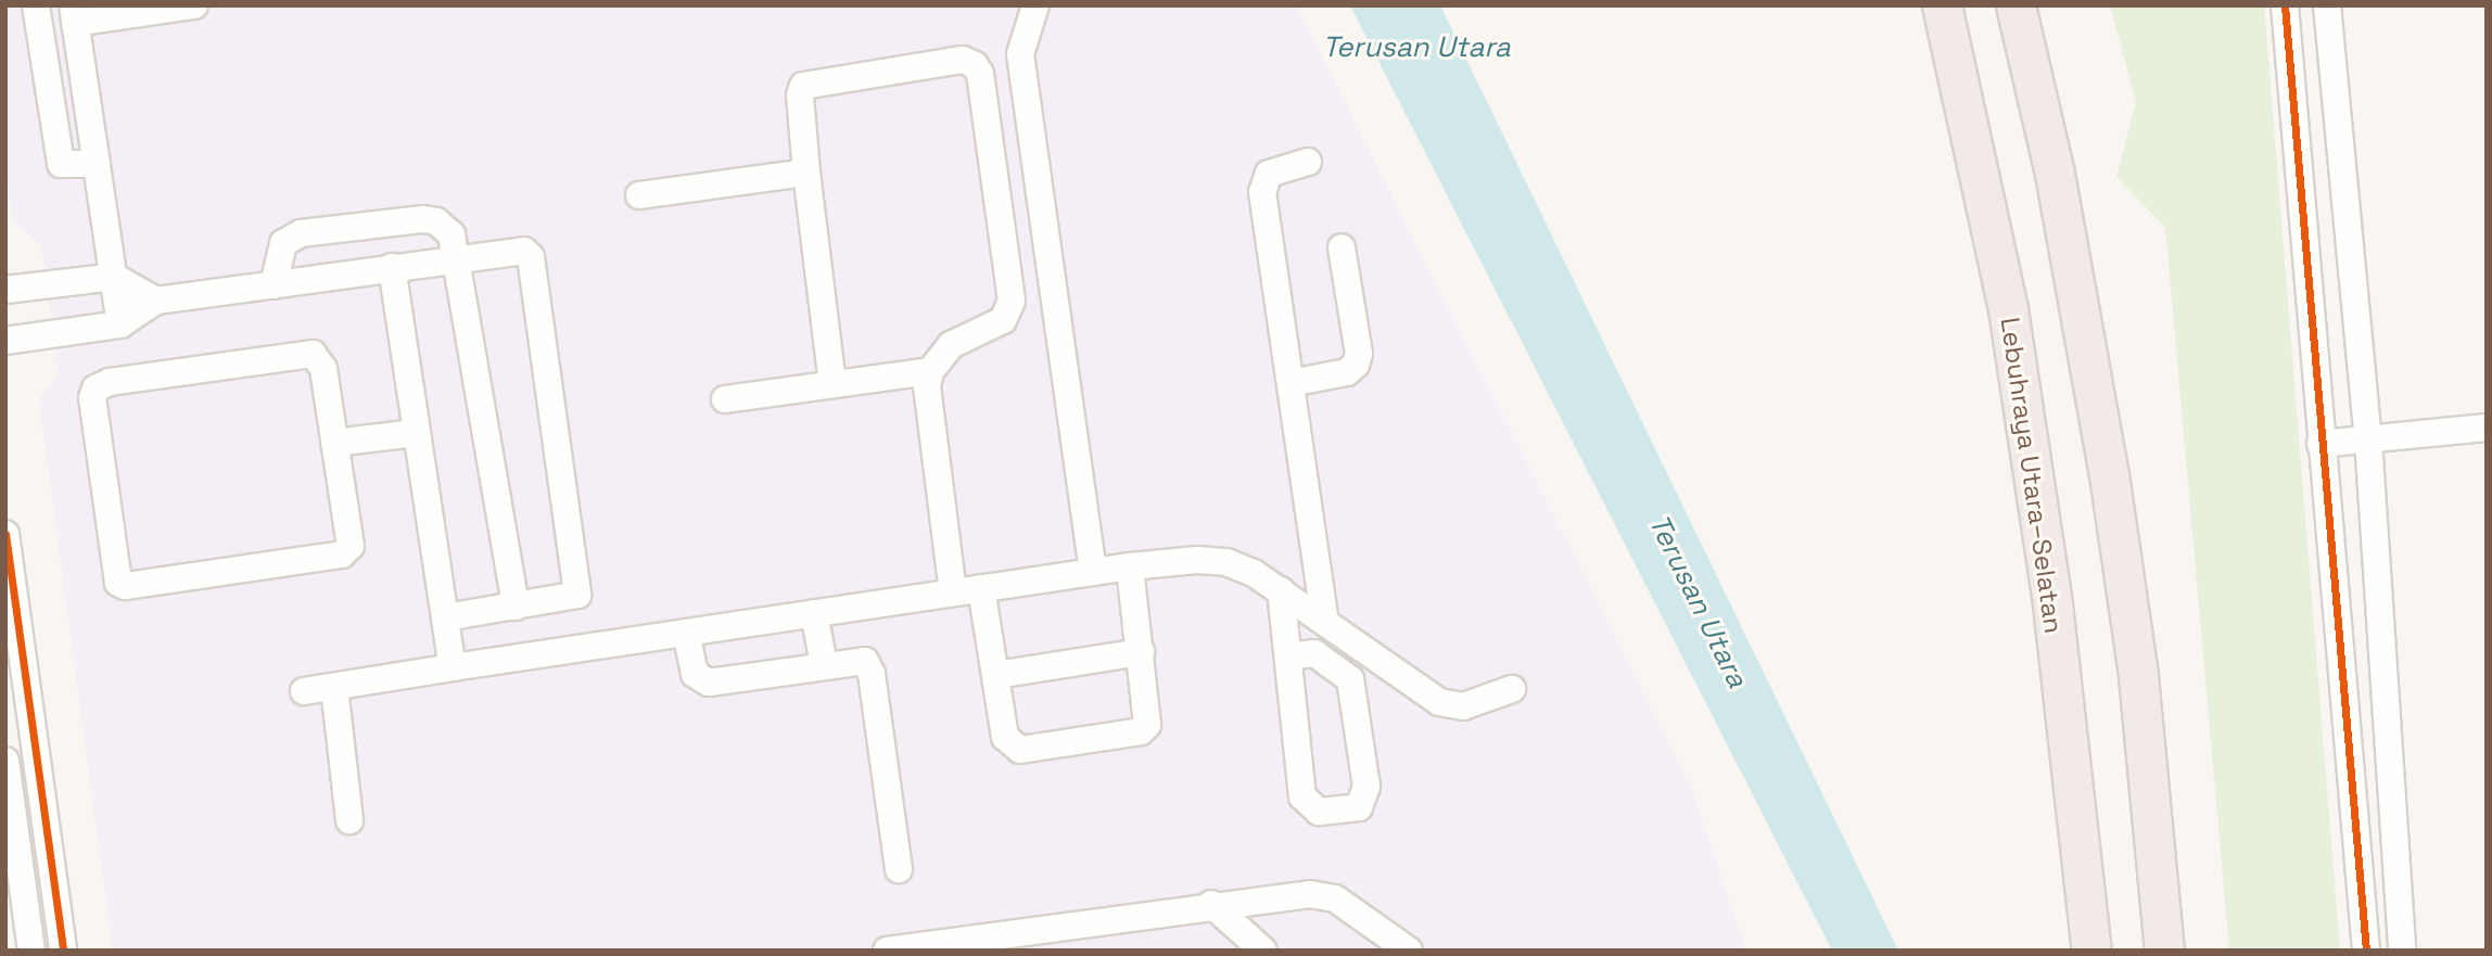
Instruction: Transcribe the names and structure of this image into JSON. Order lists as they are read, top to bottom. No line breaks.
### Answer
{"streets":{"highway":["Lebuhraya Utara–Selatan"]},"water":["Terusan Utara"]}
